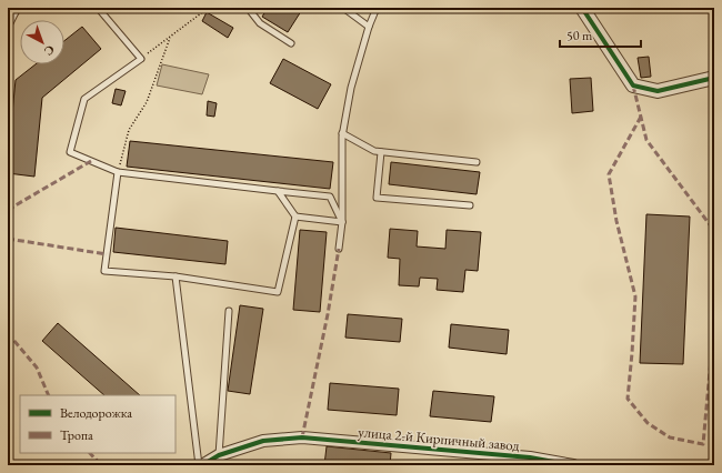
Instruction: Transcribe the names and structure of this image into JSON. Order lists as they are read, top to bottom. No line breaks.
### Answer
{"streets":{"street":["улица 2-й Кирпичный завод"]},"legend":["Велодорожка","Тропа"],"scale_bar":"50 m","north":"bottom right"}
